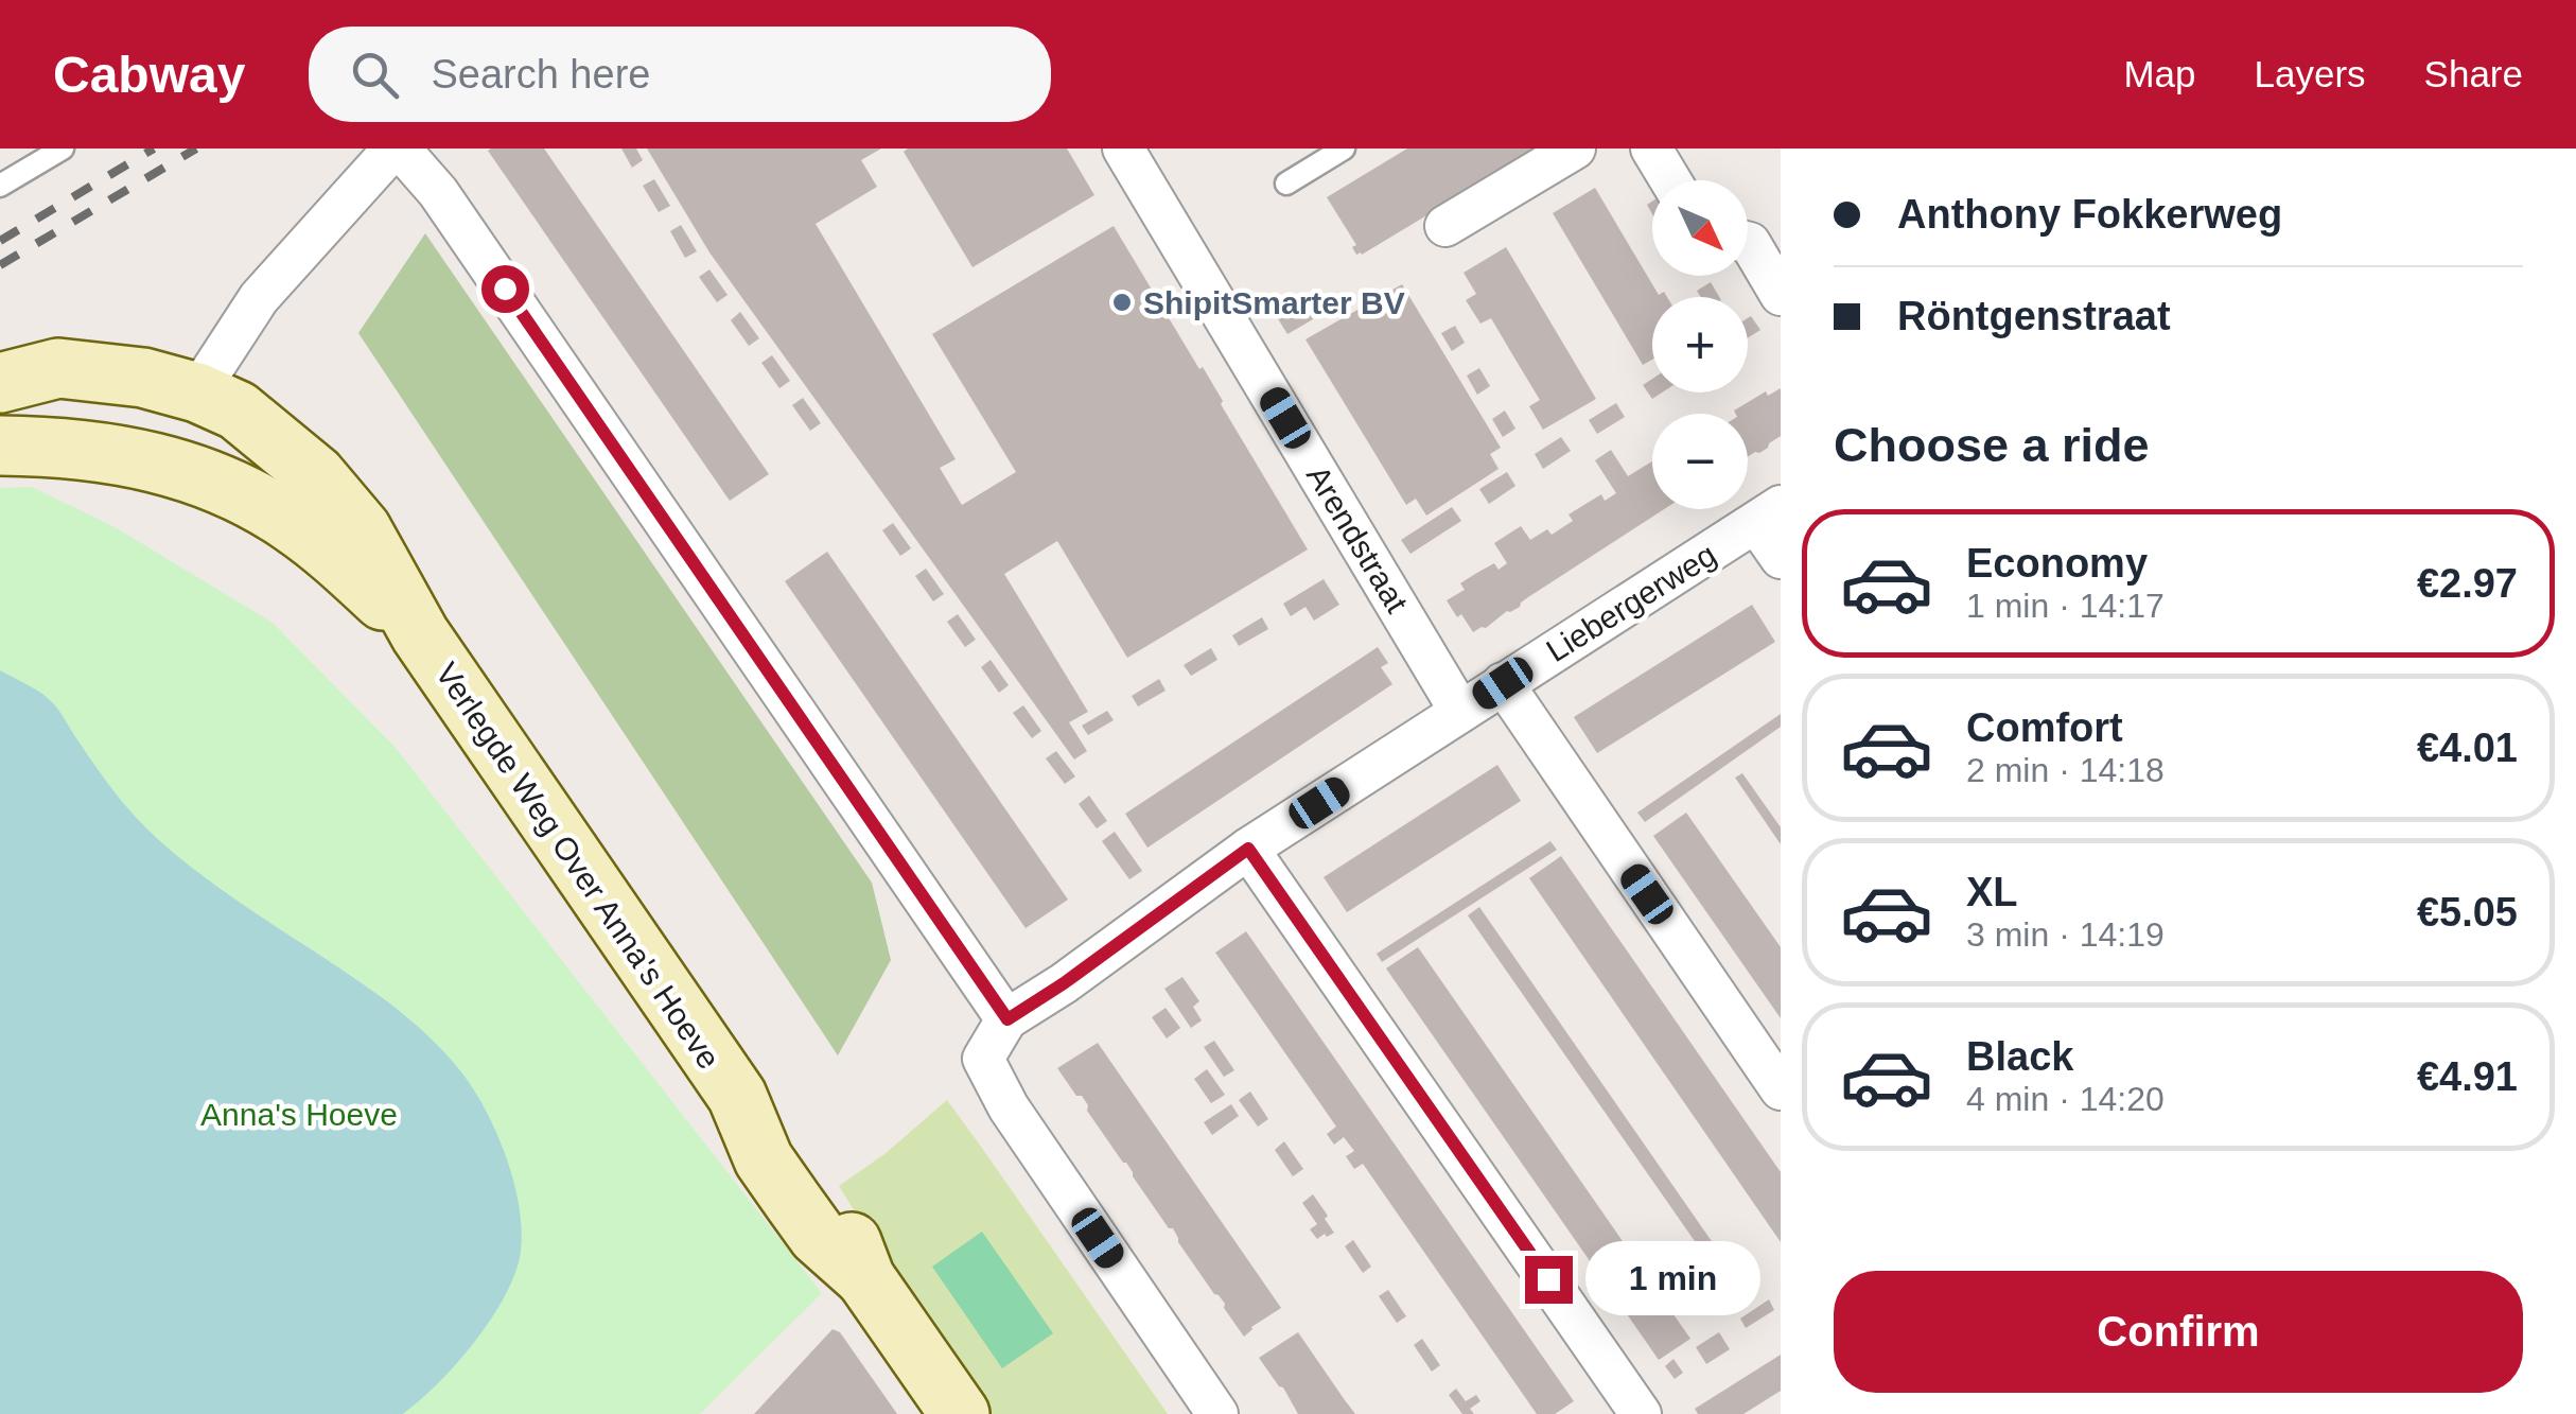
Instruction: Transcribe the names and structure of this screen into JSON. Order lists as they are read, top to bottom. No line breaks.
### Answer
{"streets":{"main road":["Verlegde Weg Over Anna's Hoeve"],"street":["Arendstraat","Liebergerweg"]},"crossings":[["Arendstraat","Liebergerweg"]],"parks":["Anna's Hoeve"],"places":["ShipitSmarter BV"],"north":"bottom right","page":{"header":"Cabway","search":"Search here","nav":["Map","Layers","Share"],"banner":["Anthony Fokkerweg","Röntgenstraat"],"map_buttons":["+","−"],"heading":"Choose a ride","list":[{"name":"Economy","note":"1 min · 14:17","value":"€2.97"},{"name":"Comfort","note":"2 min · 14:18","value":"€4.01"},{"name":"XL","note":"3 min · 14:19","value":"€5.05"},{"name":"Black","note":"4 min · 14:20","value":"€4.91"}],"bubble":"1 min","buttons":"Confirm"}}
